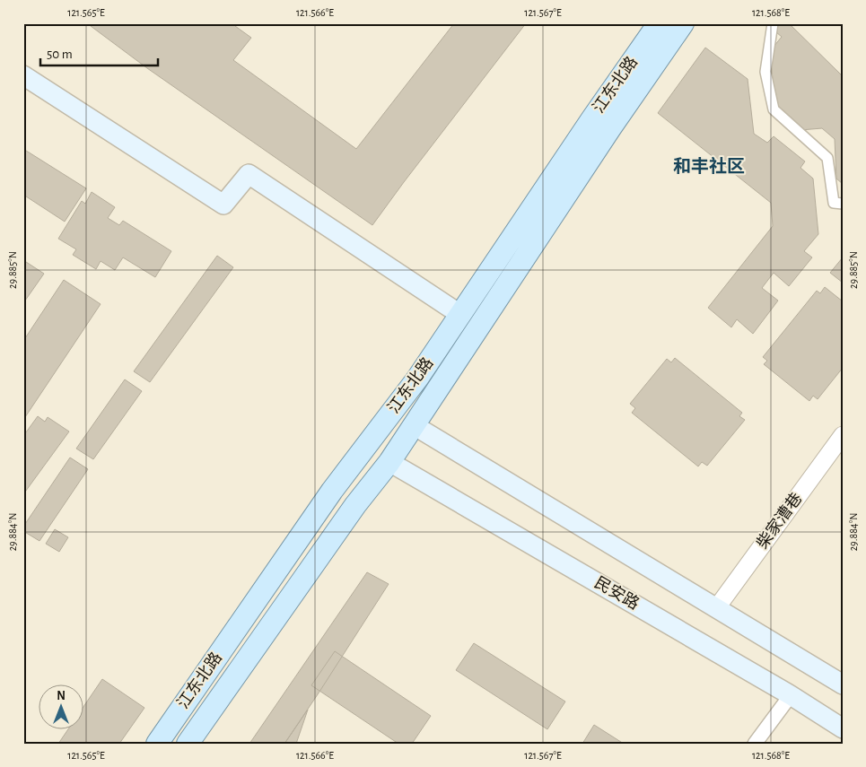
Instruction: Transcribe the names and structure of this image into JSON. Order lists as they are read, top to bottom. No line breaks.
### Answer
{"streets":{"main road":["江东北路","民安路"],"street":["柴家漕巷"]},"crossings":[["江东北路","民安路"]],"districts":["和丰社区"],"scale_bar":"50 m","north":"top","coordinates":["121.565°E","121.566°E","121.567°E","121.568°E","29.885°N","29.884°N"]}
